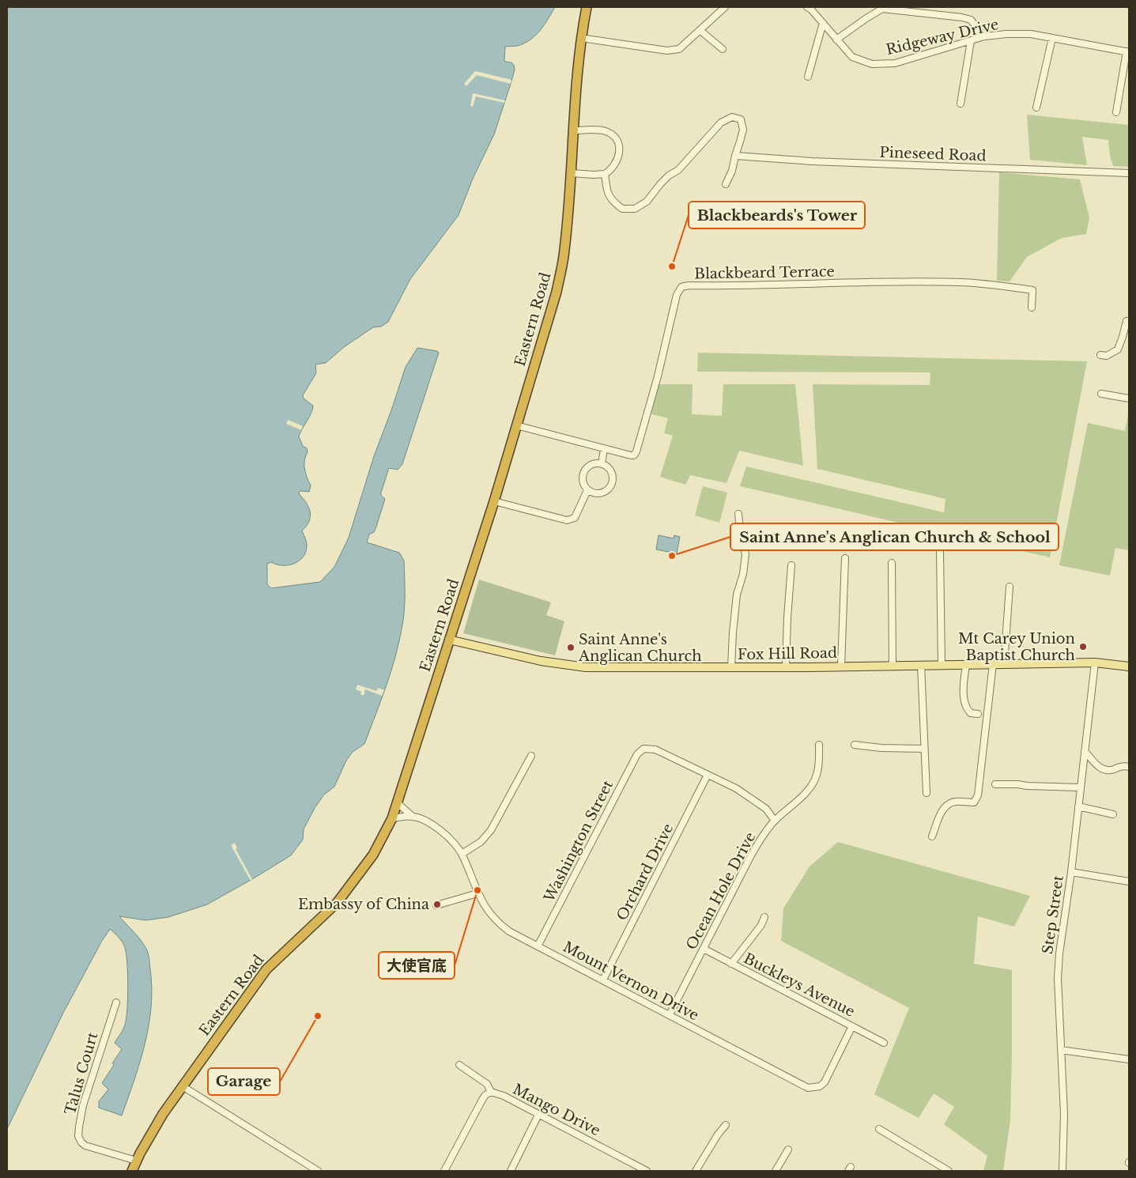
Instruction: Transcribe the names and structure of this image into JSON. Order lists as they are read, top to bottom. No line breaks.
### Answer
{"streets":{"highway":["Eastern Road"],"main road":["Fox Hill Road"],"street":["Ridgeway Drive","Pineseed Road","Blackbeard Terrace","Washington Street","Orchard Drive","Ocean Hole Drive","Step Street","Mount Vernon Drive","Buckleys Avenue","Talus Court","Mango Drive"]},"crossings":[["Blackbeard Terrace","Eastern Road"],["Eastern Road","Fox Hill Road"],["Eastern Road","Talus Court"],["Fox Hill Road","Step Street"],["Washington Street","Orchard Drive"],["Washington Street","Mount Vernon Drive"],["Orchard Drive","Mount Vernon Drive"],["Ocean Hole Drive","Mount Vernon Drive"],["Ocean Hole Drive","Buckleys Avenue"],["Mount Vernon Drive","Buckleys Avenue"]],"places":["Blackbeards's Tower","Saint Anne's Anglican Church & School","Mt Carey Union Baptist Church","Saint Anne's Anglican Church","大使官底","Embassy of China","Garage"]}
